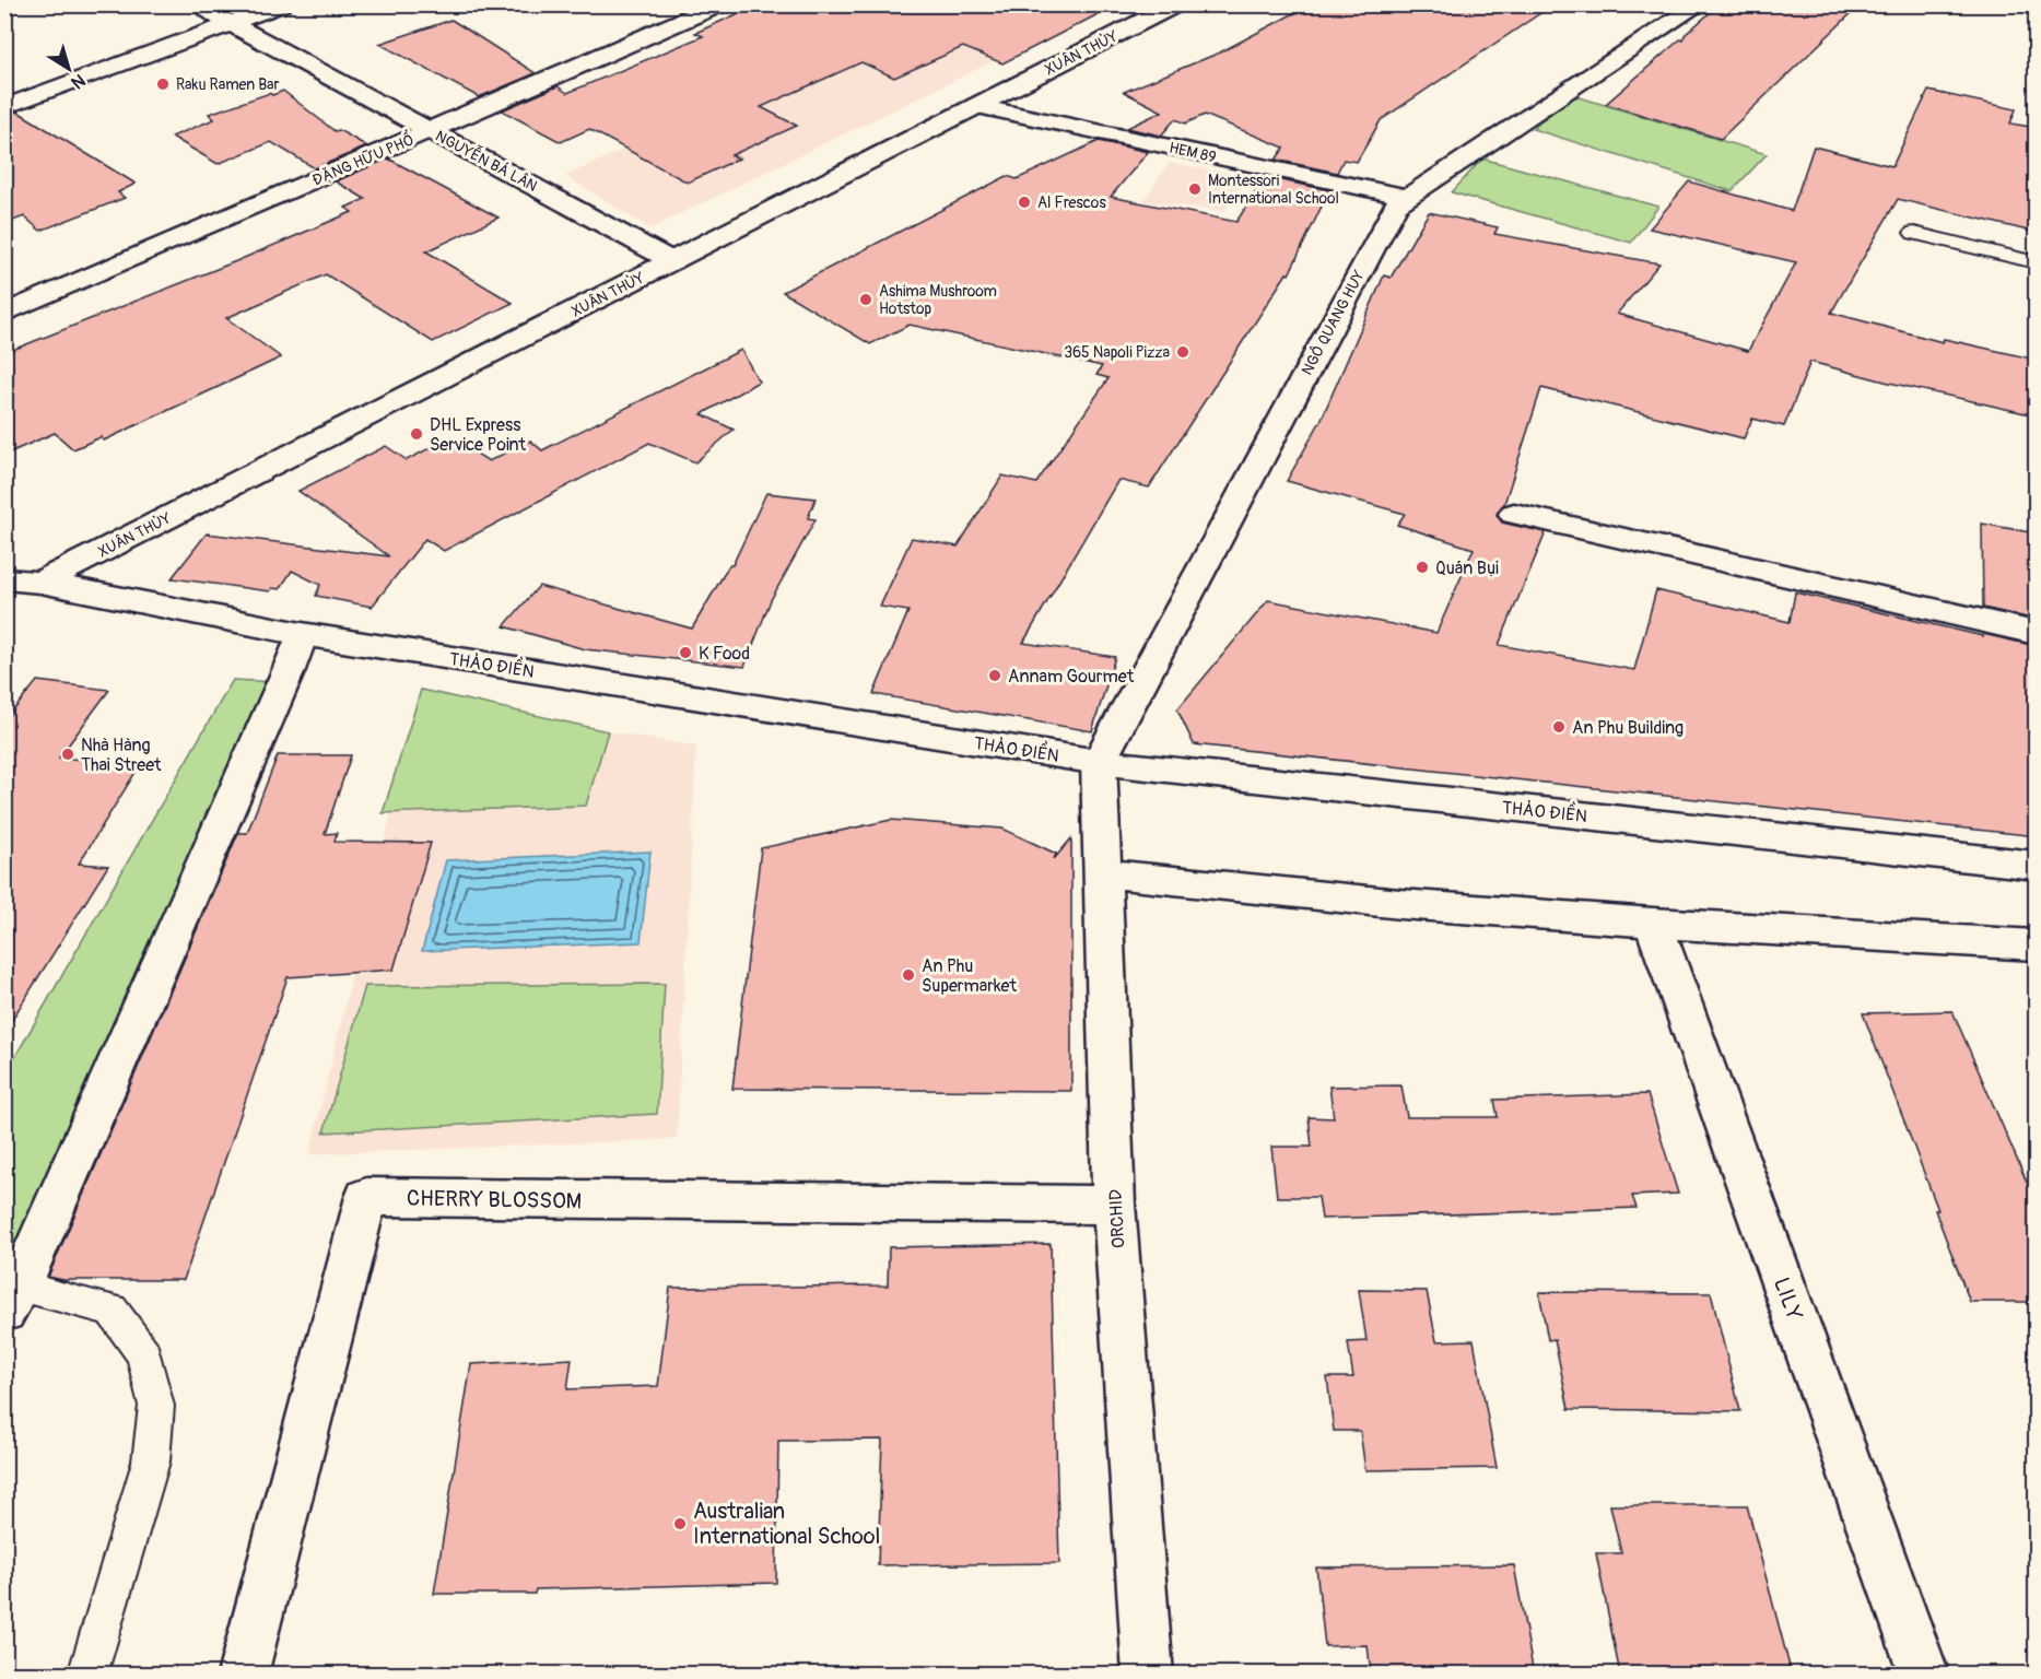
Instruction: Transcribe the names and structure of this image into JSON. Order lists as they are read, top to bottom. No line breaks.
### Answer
{"streets":{"street":["XUÂN THỦY","HEM 89","ĐẶNG HỮU PHỔ","NGUYỄN BÁ LÂN","NGÔ QUANG HUY","THẢO ĐIỀN","CHERRY BLOSSOM","ORCHID","LILY"]},"crossings":[["XUÂN THỦY","HEM 89"],["XUÂN THỦY","NGUYỄN BÁ LÂN"],["XUÂN THỦY","THẢO ĐIỀN"],["HEM 89","NGÔ QUANG HUY"],["ĐẶNG HỮU PHỔ","NGUYỄN BÁ LÂN"],["NGÔ QUANG HUY","THẢO ĐIỀN"],["NGÔ QUANG HUY","ORCHID"],["THẢO ĐIỀN","ORCHID"],["CHERRY BLOSSOM","ORCHID"]],"places":["Raku Ramen Bar","Montessori International School","Al Frescos","Ashima Mushroom Hotstop","365 Napoli Pizza","DHL Express Service Point","Quán Bụi","K Food","Annam Gourmet","An Phu Building","Nhà Hàng Thai Street","An Phu Supermarket","Australian International School"],"north":"bottom right"}
